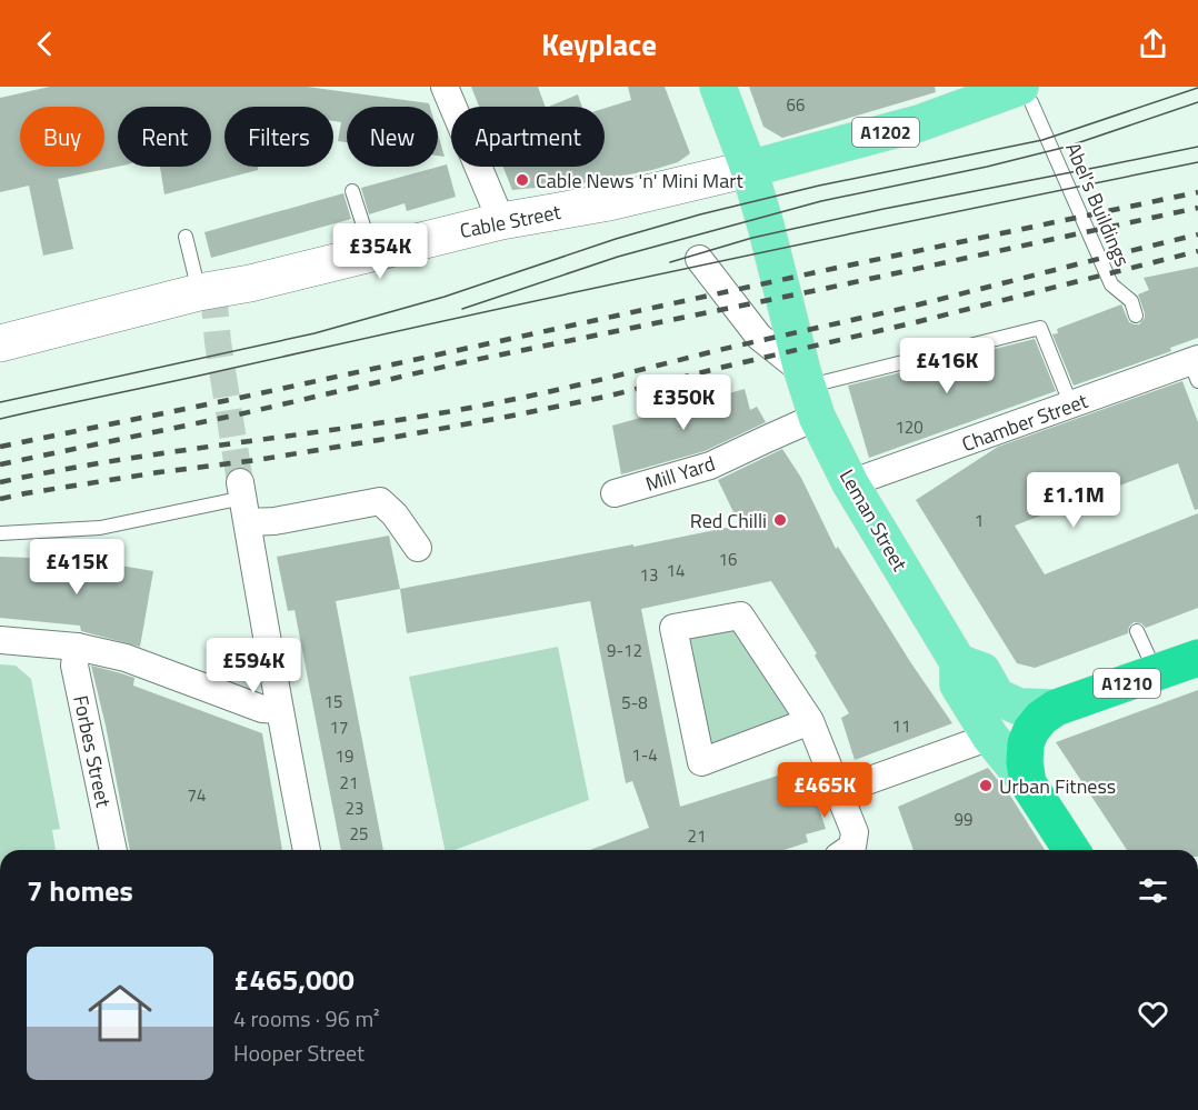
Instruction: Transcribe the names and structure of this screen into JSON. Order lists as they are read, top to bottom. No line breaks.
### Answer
{"streets":{"highway":["Leman Street","A1210"],"main road":["A1202","Cable Street"],"street":["Chamber Street","Mill Yard","Forbes Street"],"lane":["Abel's Buildings"]},"crossings":[["A1202","Abel's Buildings"],["A1202","Cable Street"],["A1202","Leman Street"],["Cable Street","Leman Street"],["Chamber Street","Leman Street"],["Mill Yard","Leman Street"],["Leman Street","A1210"]],"places":["Cable News 'n' Mini Mart","Red Chilli","Urban Fitness"],"house_numbers":["66","120","1","16","14","13","9-12","15","5-8","11","17","1-4","19","21","74","23","99","25","21"],"page":{"header":"Keyplace","chip":["Buy","Rent","Filters","New","Apartment"],"price":["£354K","£416K","£350K","£1.1M","£415K","£594K","£465K"],"heading":"7 homes","list":[{"name":"£465,000","note":"4 rooms · 96 m² · Hooper Street"}]}}
